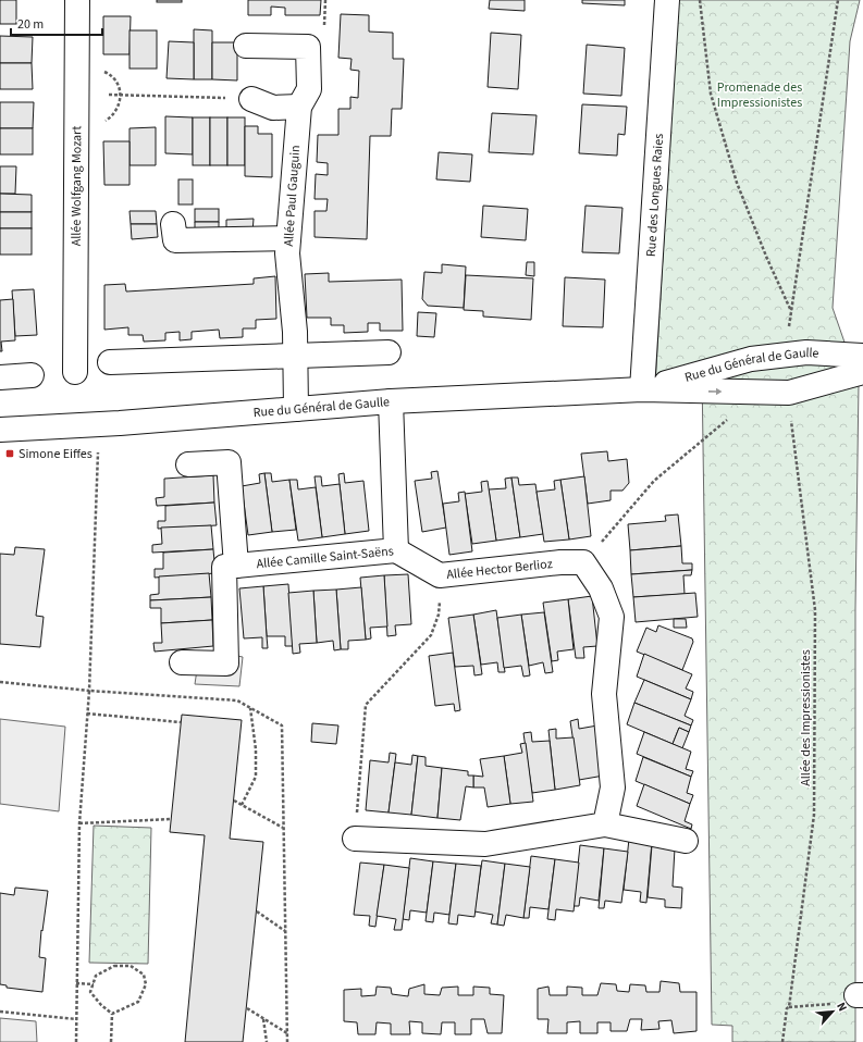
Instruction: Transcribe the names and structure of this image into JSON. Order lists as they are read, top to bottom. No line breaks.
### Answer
{"streets":{"street":["Allée Wolfgang Mozart","Rue des Longues Raies","Allée Paul Gauguin","Rue du Général de Gaulle","Allée Camille Saint-Saëns","Allée Hector Berlioz"],"path":["Allée des Impressionistes"]},"crossings":[["Rue des Longues Raies","Rue du Général de Gaulle"],["Allée Paul Gauguin","Rue du Général de Gaulle"],["Rue du Général de Gaulle","Allée Camille Saint-Saëns"],["Rue du Général de Gaulle","Allée des Impressionistes"],["Allée Camille Saint-Saëns","Allée Hector Berlioz"]],"parks":["Promenade des Impressionistes"],"places":{"transit":["Simone Eiffes"]},"scale_bar":"20 m","north":"top right"}
